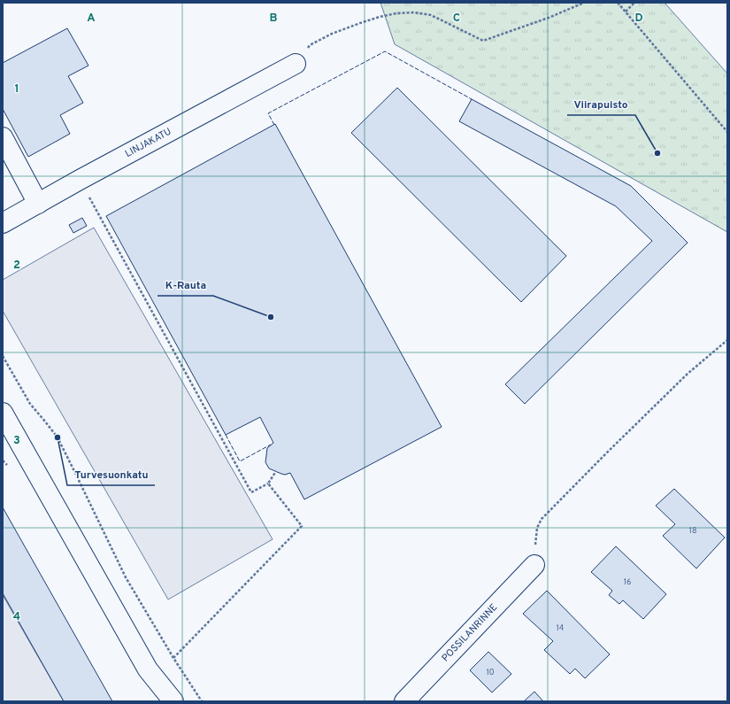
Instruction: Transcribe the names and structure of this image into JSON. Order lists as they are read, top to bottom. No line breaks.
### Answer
{"streets":{"street":["LINJAKATU","POSSILANRINNE"]},"places":["Viirapuisto","K-Rauta","Turvesuonkatu"],"house_numbers":["18","16","14","10"],"grid":{"columns":["A","B","C","D"],"rows":["1","2","3","4"]}}
